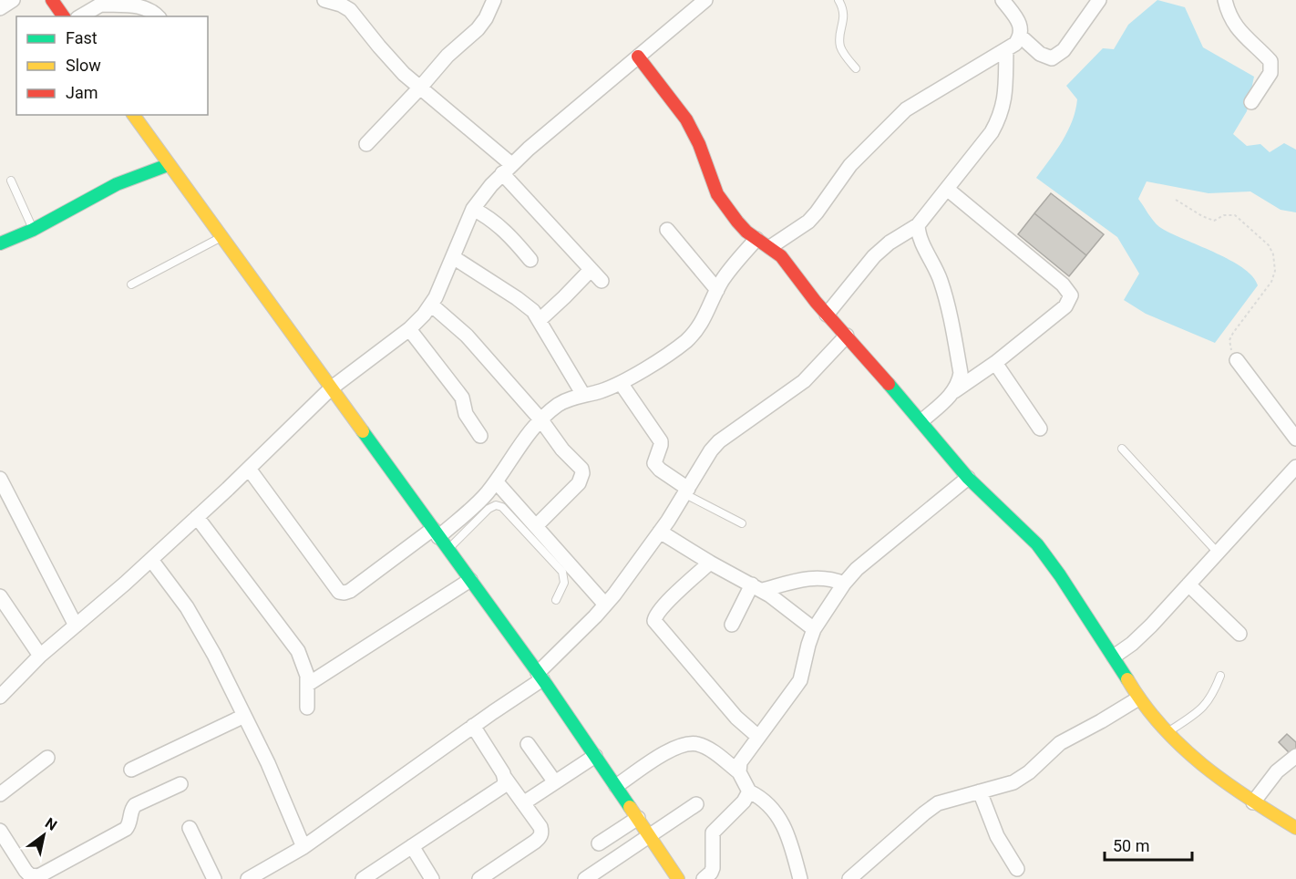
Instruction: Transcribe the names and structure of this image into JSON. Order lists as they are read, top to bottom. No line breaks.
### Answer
{"legend":["Fast","Slow","Jam"],"scale_bar":"50 m","north":"top right"}
